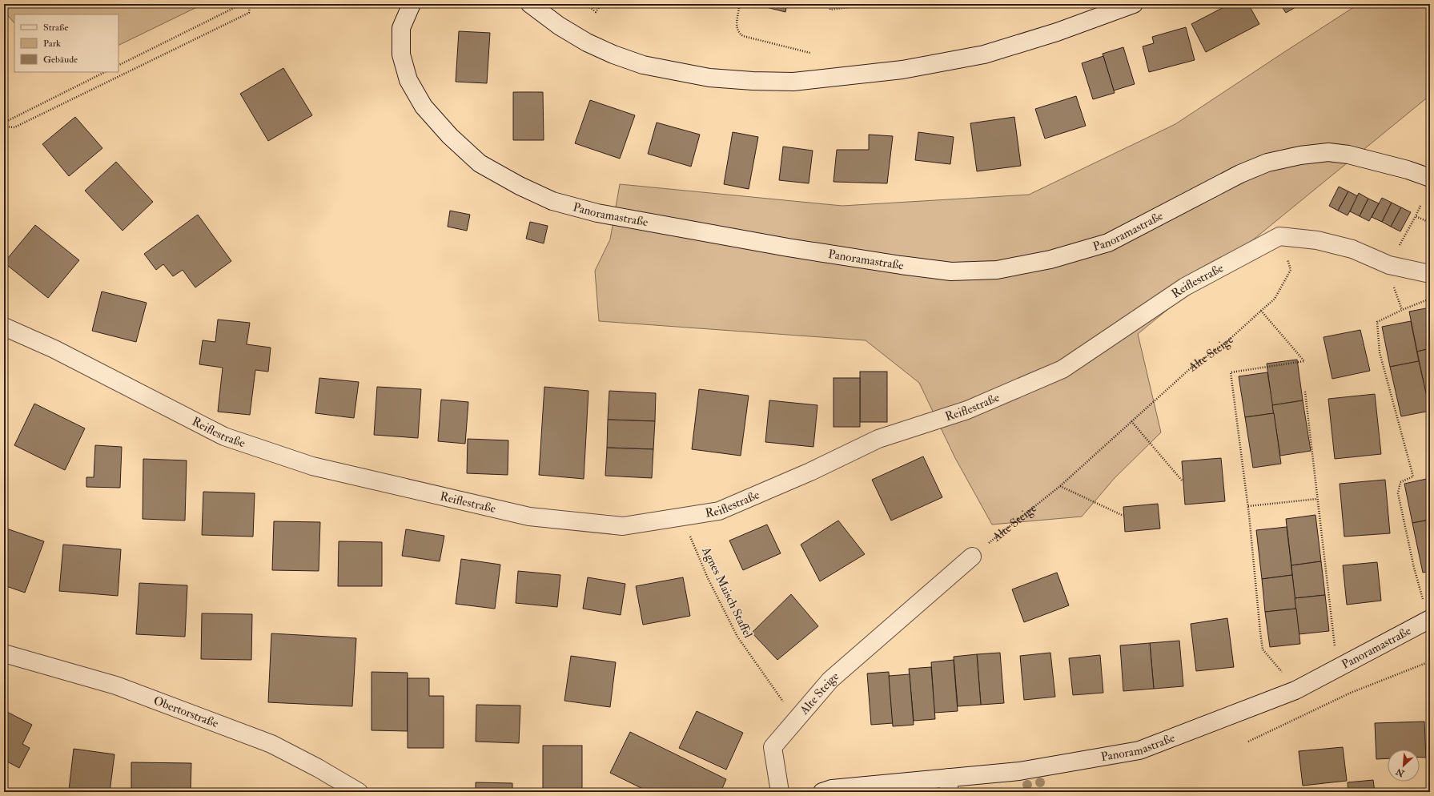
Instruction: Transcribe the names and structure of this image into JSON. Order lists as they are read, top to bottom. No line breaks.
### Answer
{"streets":{"main road":["Panoramastraße","Reiflestraße","Alte Steige","Obertorstraße"],"path":["Agnes Maisch Staffel"]},"crossings":[["Reiflestraße","Agnes Maisch Staffel"],["Alte Steige","Agnes Maisch Staffel"]],"legend":["Straße","Park","Gebäude"],"north":"bottom left"}
